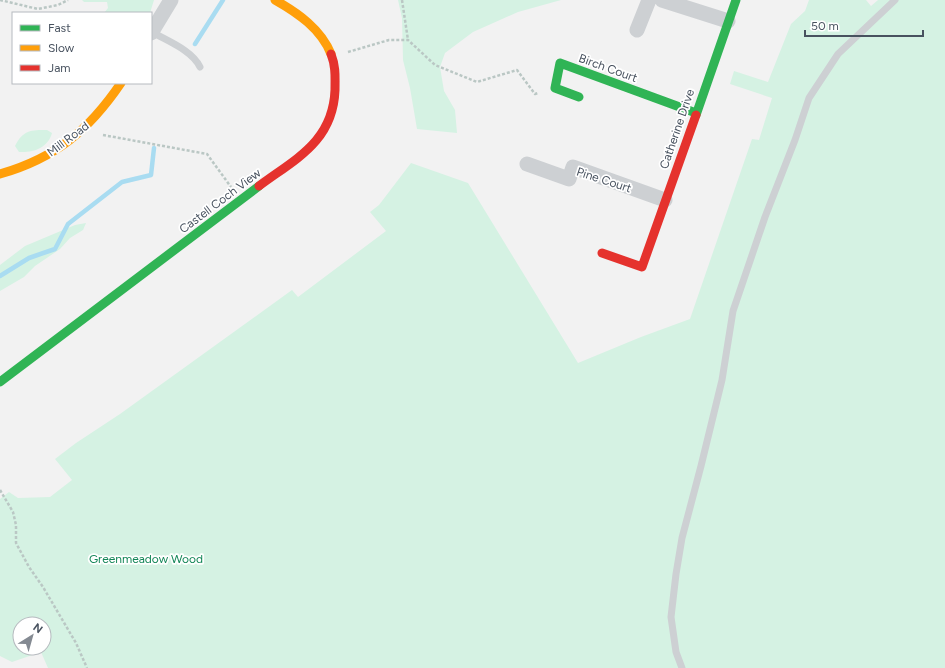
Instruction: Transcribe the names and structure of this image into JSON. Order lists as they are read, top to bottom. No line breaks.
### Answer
{"streets":{"street":["Birch Court","Catherine Drive","Mill Road","Pine Court","Castell Coch View"]},"crossings":[["Birch Court","Catherine Drive"],["Catherine Drive","Pine Court"]],"parks":["Greenmeadow Wood"],"legend":["Fast","Slow","Jam"],"scale_bar":"50 m","north":"top right"}
